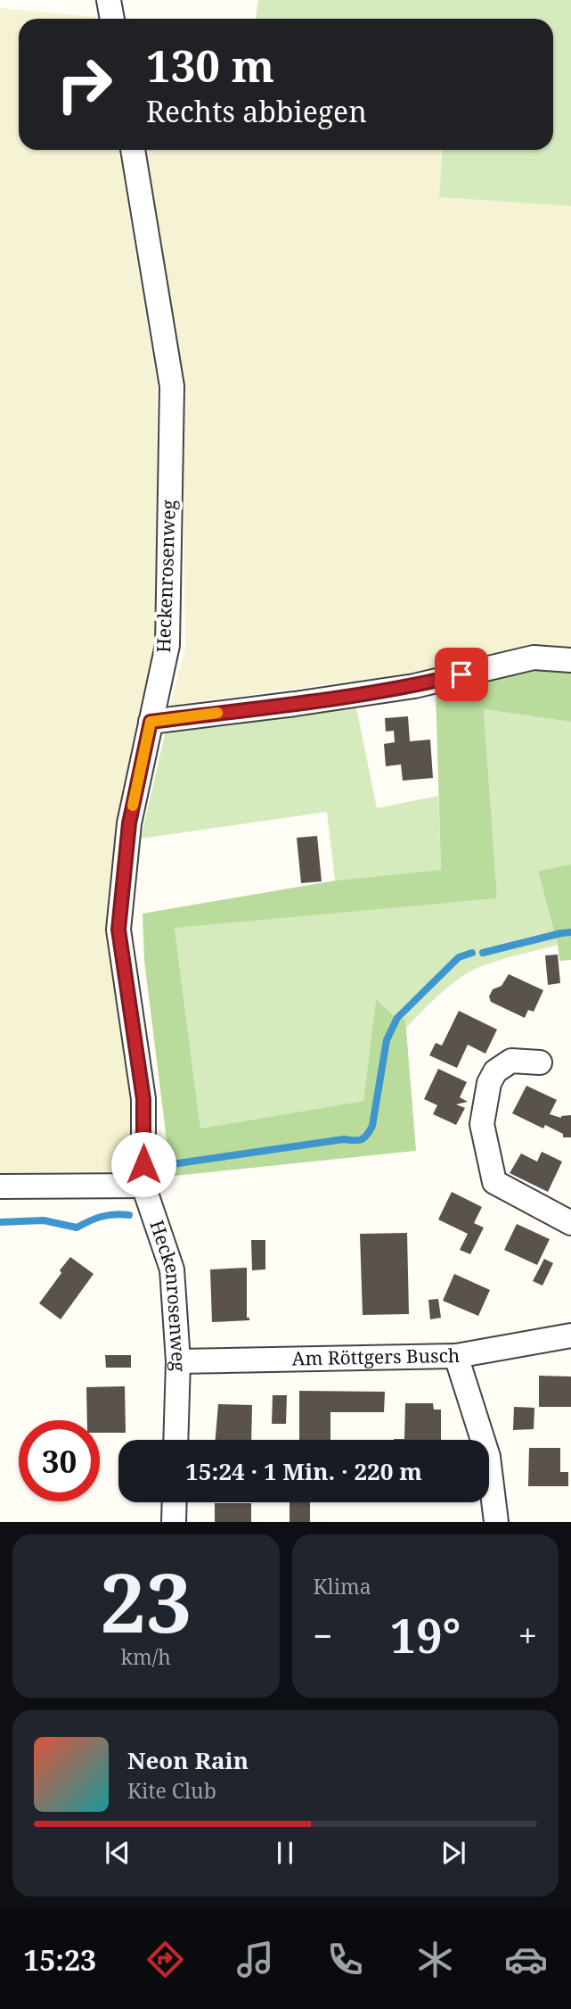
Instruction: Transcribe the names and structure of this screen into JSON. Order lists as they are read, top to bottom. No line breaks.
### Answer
{"streets":{"street":["Heckenrosenweg","Am Röttgers Busch"]},"crossings":[["Heckenrosenweg","Am Röttgers Busch"]],"page":{"turn":["130 m","Rechts abbiegen"],"limit":"30","trip":"15:24 · 1 Min. · 220 m","tile":[["23","km/h"],"Klima"],"heat":["−","19°","+"],"song":["Neon Rain","Kite Club"],"tabs":"15:23"}}
